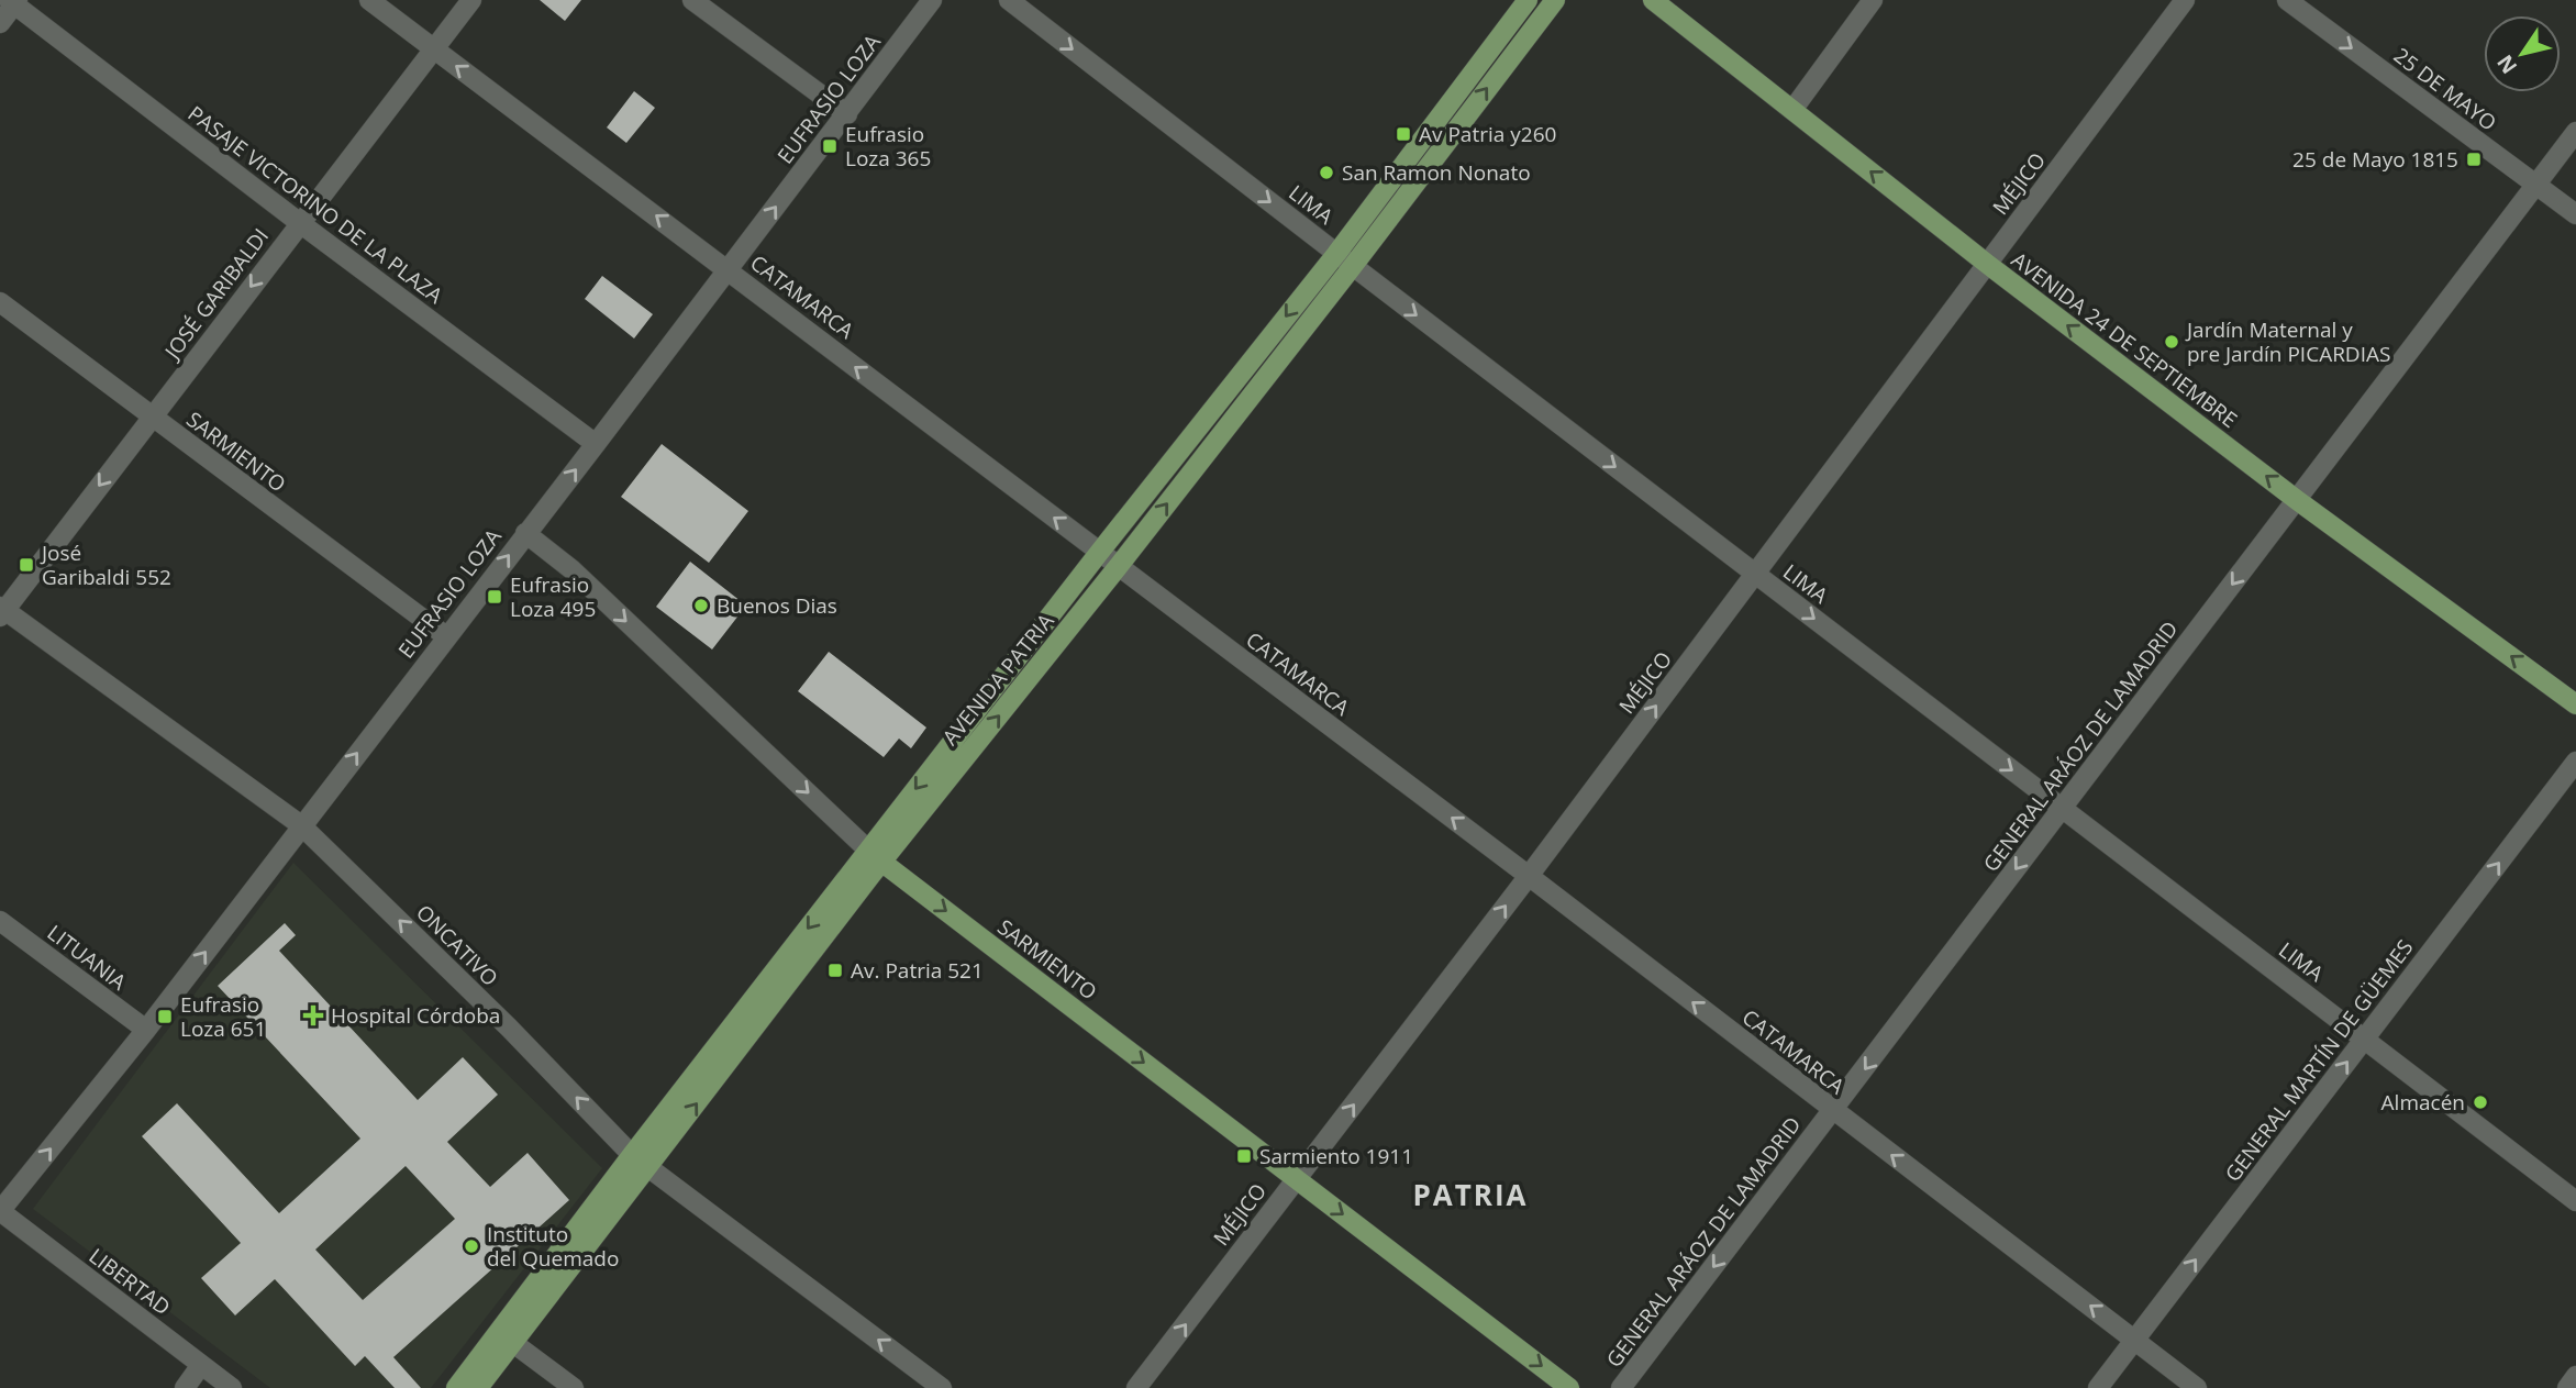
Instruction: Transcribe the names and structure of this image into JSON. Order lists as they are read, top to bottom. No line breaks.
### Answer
{"streets":{"main road":["AVENIDA 24 DE SEPTIEMBRE","SARMIENTO","AVENIDA PATRIA"],"street":["25 DE MAYO","EUFRASIO LOZA","MÉJICO","PASAJE VICTORINO DE LA PLAZA","LIMA","JOSÉ GARIBALDI","CATAMARCA","GENERAL ARÁOZ DE LAMADRID","ONCATIVO","LITUANIA","GENERAL MARTÍN DE GÜEMES","LIBERTAD"]},"crossings":[["25 DE MAYO","GENERAL ARÁOZ DE LAMADRID"],["EUFRASIO LOZA","PASAJE VICTORINO DE LA PLAZA"],["EUFRASIO LOZA","CATAMARCA"],["EUFRASIO LOZA","SARMIENTO"],["EUFRASIO LOZA","ONCATIVO"],["EUFRASIO LOZA","LITUANIA"],["EUFRASIO LOZA","LIBERTAD"],["MÉJICO","LIMA"],["MÉJICO","CATAMARCA"],["MÉJICO","AVENIDA 24 DE SEPTIEMBRE"],["MÉJICO","SARMIENTO"],["PASAJE VICTORINO DE LA PLAZA","JOSÉ GARIBALDI"],["LIMA","AVENIDA PATRIA"],["LIMA","GENERAL ARÁOZ DE LAMADRID"],["LIMA","GENERAL MARTÍN DE GÜEMES"],["JOSÉ GARIBALDI","CATAMARCA"],["JOSÉ GARIBALDI","SARMIENTO"],["JOSÉ GARIBALDI","ONCATIVO"],["CATAMARCA","AVENIDA PATRIA"],["CATAMARCA","GENERAL ARÁOZ DE LAMADRID"],["CATAMARCA","GENERAL MARTÍN DE GÜEMES"],["AVENIDA 24 DE SEPTIEMBRE","GENERAL ARÁOZ DE LAMADRID"],["SARMIENTO","AVENIDA PATRIA"],["AVENIDA PATRIA","ONCATIVO"]],"one_way":["25 DE MAYO","EUFRASIO LOZA","MÉJICO","LIMA","JOSÉ GARIBALDI","CATAMARCA","AVENIDA 24 DE SEPTIEMBRE","SARMIENTO","GENERAL ARÁOZ DE LAMADRID","ONCATIVO","GENERAL MARTÍN DE GÜEMES"],"districts":["PATRIA"],"places":{"transit":["Av Patria y260","Eufrasio Loza 365","25 de Mayo 1815","José Garibaldi 552","Eufrasio Loza 495","Av. Patria 521","Eufrasio Loza 651","Sarmiento 1911"],"other":["San Ramon Nonato","Jardín Maternal y pre Jardín PICARDIAS","Buenos Dias","Almacén","Instituto del Quemado"],"health":["Hospital Córdoba"]},"north":"bottom left"}
